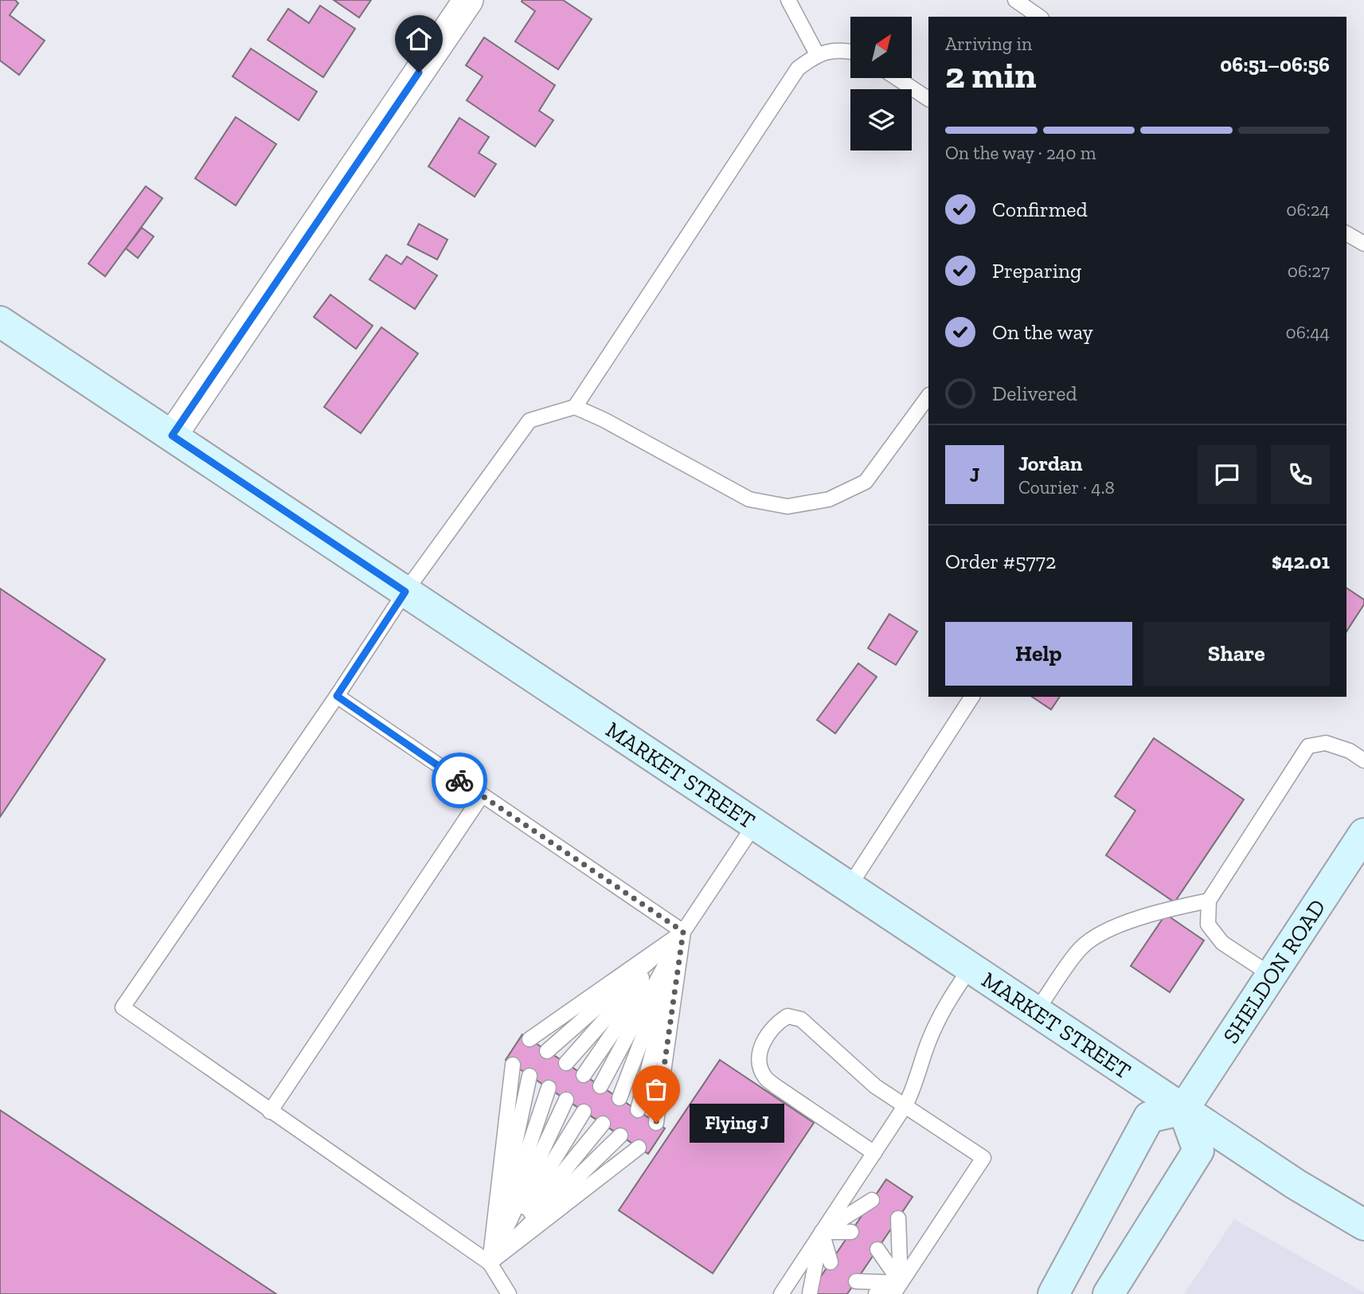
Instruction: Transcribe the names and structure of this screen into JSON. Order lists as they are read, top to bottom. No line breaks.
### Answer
{"streets":{"street":["MARKET STREET","SHELDON ROAD"]},"crossings":[["MARKET STREET","SHELDON ROAD"]],"places":["Flying J"],"north":"top right","page":{"heading":["2 min","Arriving in","06:51–06:56"],"panel":["Jordan","Courier · 4.8","Order #5772","$42.01"],"bar":"On the way · 240 m","list":[["Confirmed","06:24"],["Preparing","06:27"],["On the way","06:44"],"Delivered"],"round":"J","buttons":["Help","Share"],"bubble":"Flying J"}}
